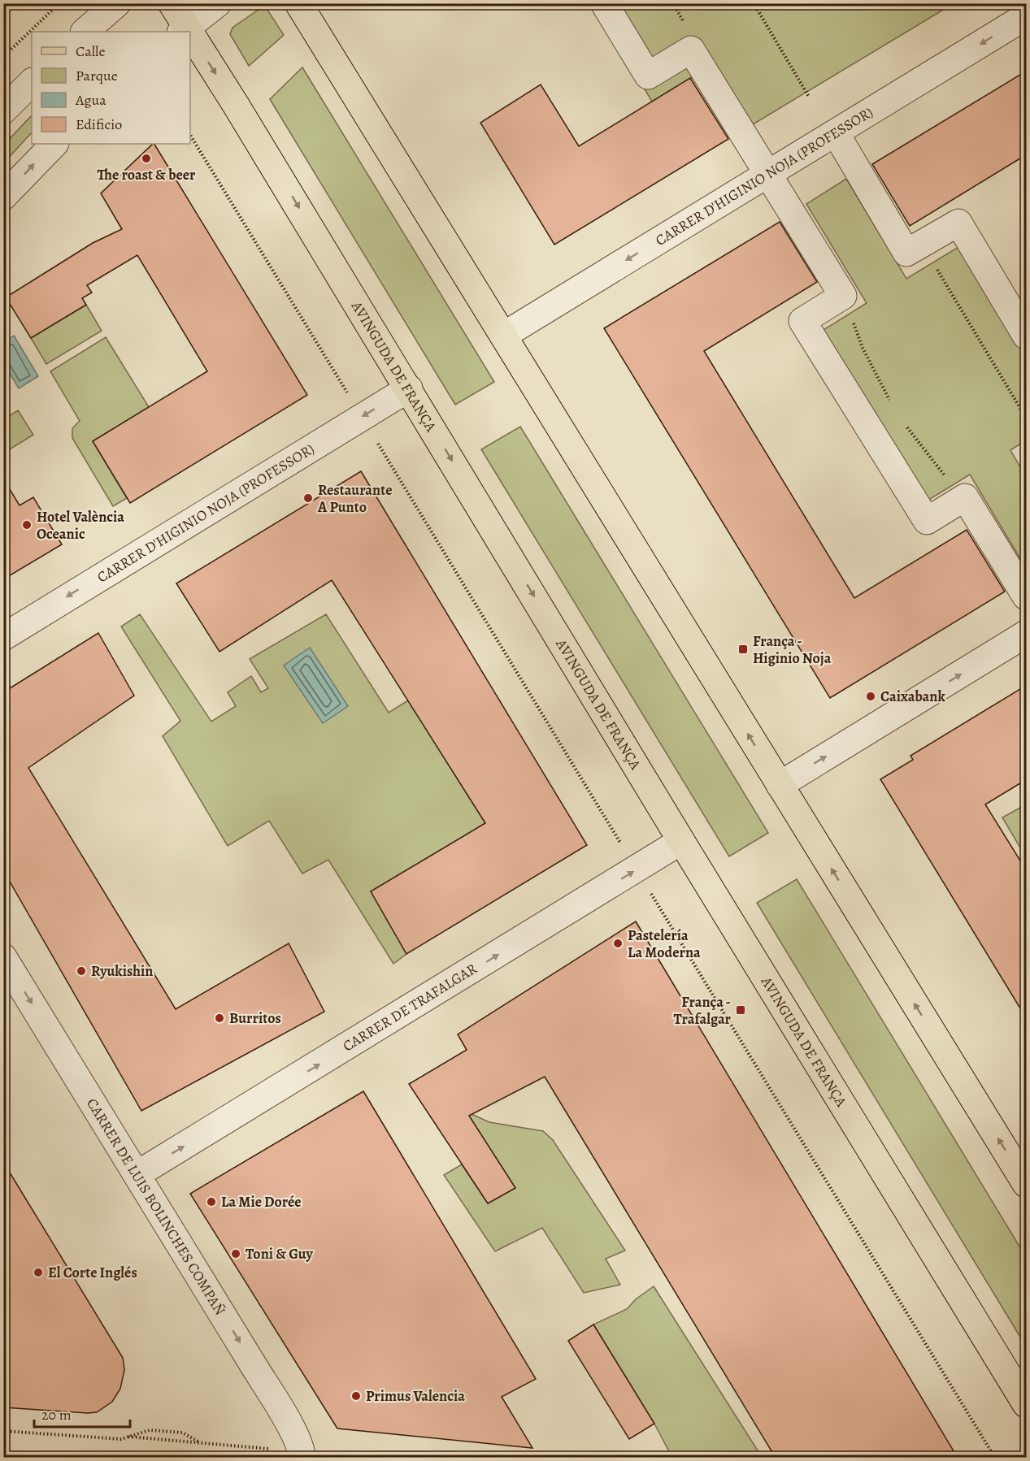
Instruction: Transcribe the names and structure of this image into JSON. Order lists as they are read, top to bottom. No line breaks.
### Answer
{"streets":{"main road":["AVINGUDA DE FRANÇA"],"street":["CARRER D'HIGINIO NOJA (PROFESSOR)","CARRER DE TRAFALGAR","CARRER DE LUIS BOLINCHES COMPAÑ"]},"crossings":[["CARRER D'HIGINIO NOJA (PROFESSOR)","AVINGUDA DE FRANÇA"],["AVINGUDA DE FRANÇA","CARRER DE TRAFALGAR"],["CARRER DE TRAFALGAR","CARRER DE LUIS BOLINCHES COMPAÑ"]],"one_way":["CARRER D'HIGINIO NOJA (PROFESSOR)","CARRER DE TRAFALGAR","CARRER DE LUIS BOLINCHES COMPAÑ"],"places":{"other":["The roast & beer","Restaurante A Punto","Hotel València Oceanic","Caixabank","Pastelería La Moderna","Ryukishin","Burritos","La Mie Dorée","Toni & Guy","El Corte Inglés","Primus Valencia"],"transit":["França - Higinio Noja","França - Trafalgar"]},"legend":["Calle","Parque","Agua","Edificio"],"scale_bar":"20 m"}
